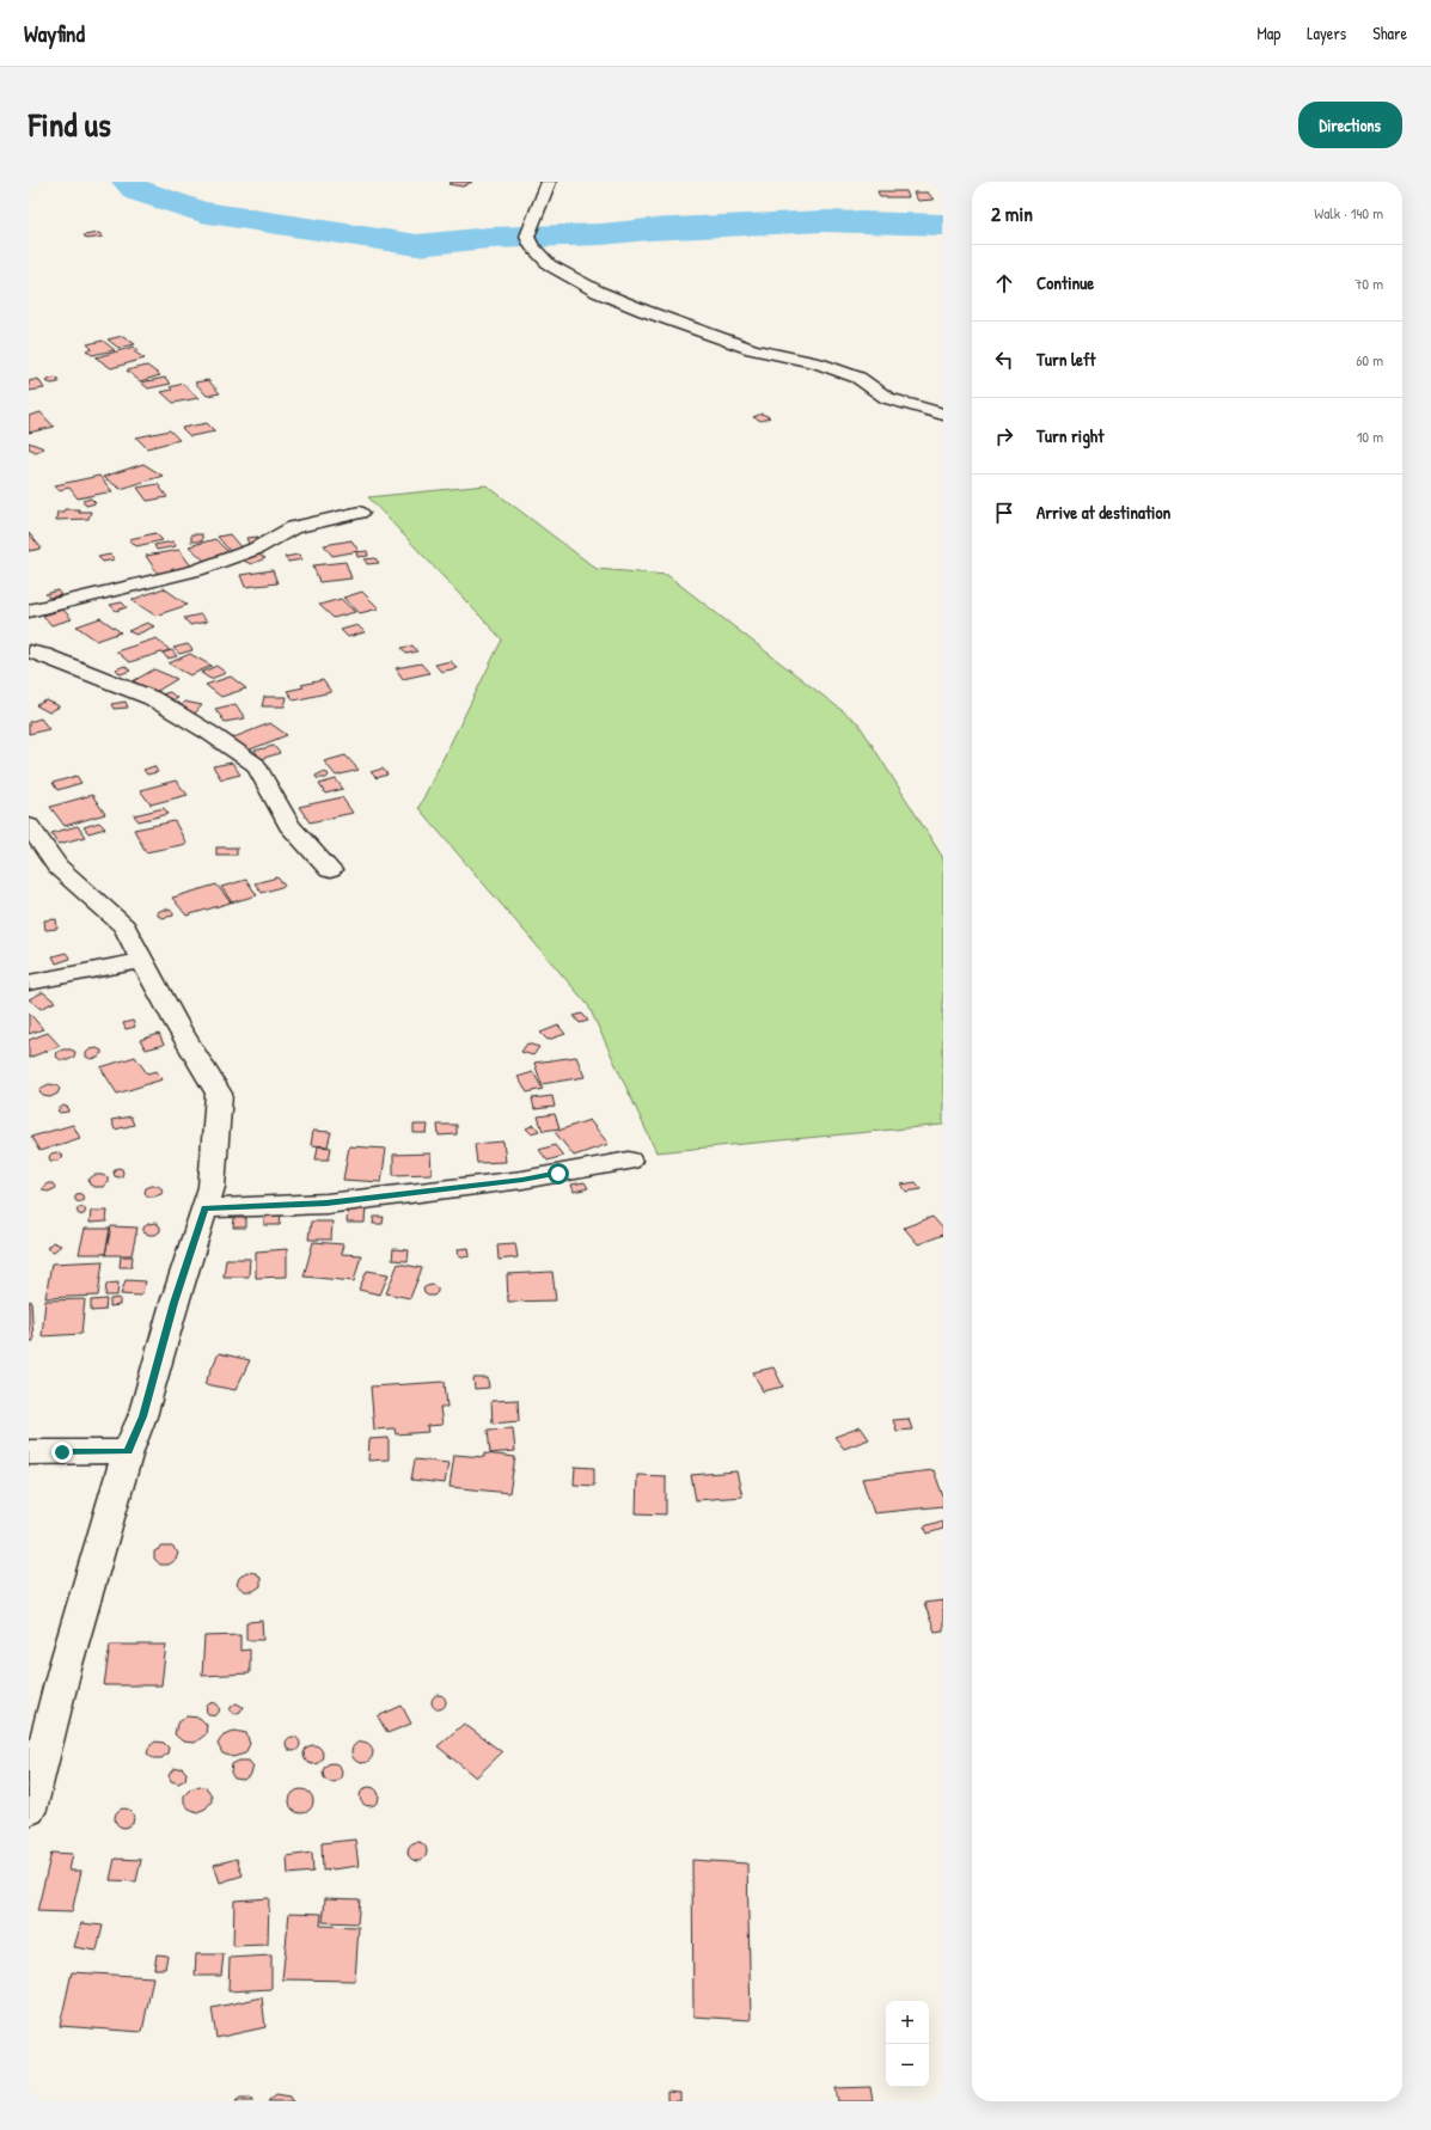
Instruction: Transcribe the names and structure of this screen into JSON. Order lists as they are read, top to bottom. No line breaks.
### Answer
{"page":{"header":"Wayfind","nav":["Map","Layers","Share"],"title":"Find us","buttons":"Directions","heading":["2 min","Walk · 140 m"],"list":[["Continue","70 m"],["Turn left","60 m"],["Turn right","10 m"],"Arrive at destination"],"map_buttons":["+","−"]}}
